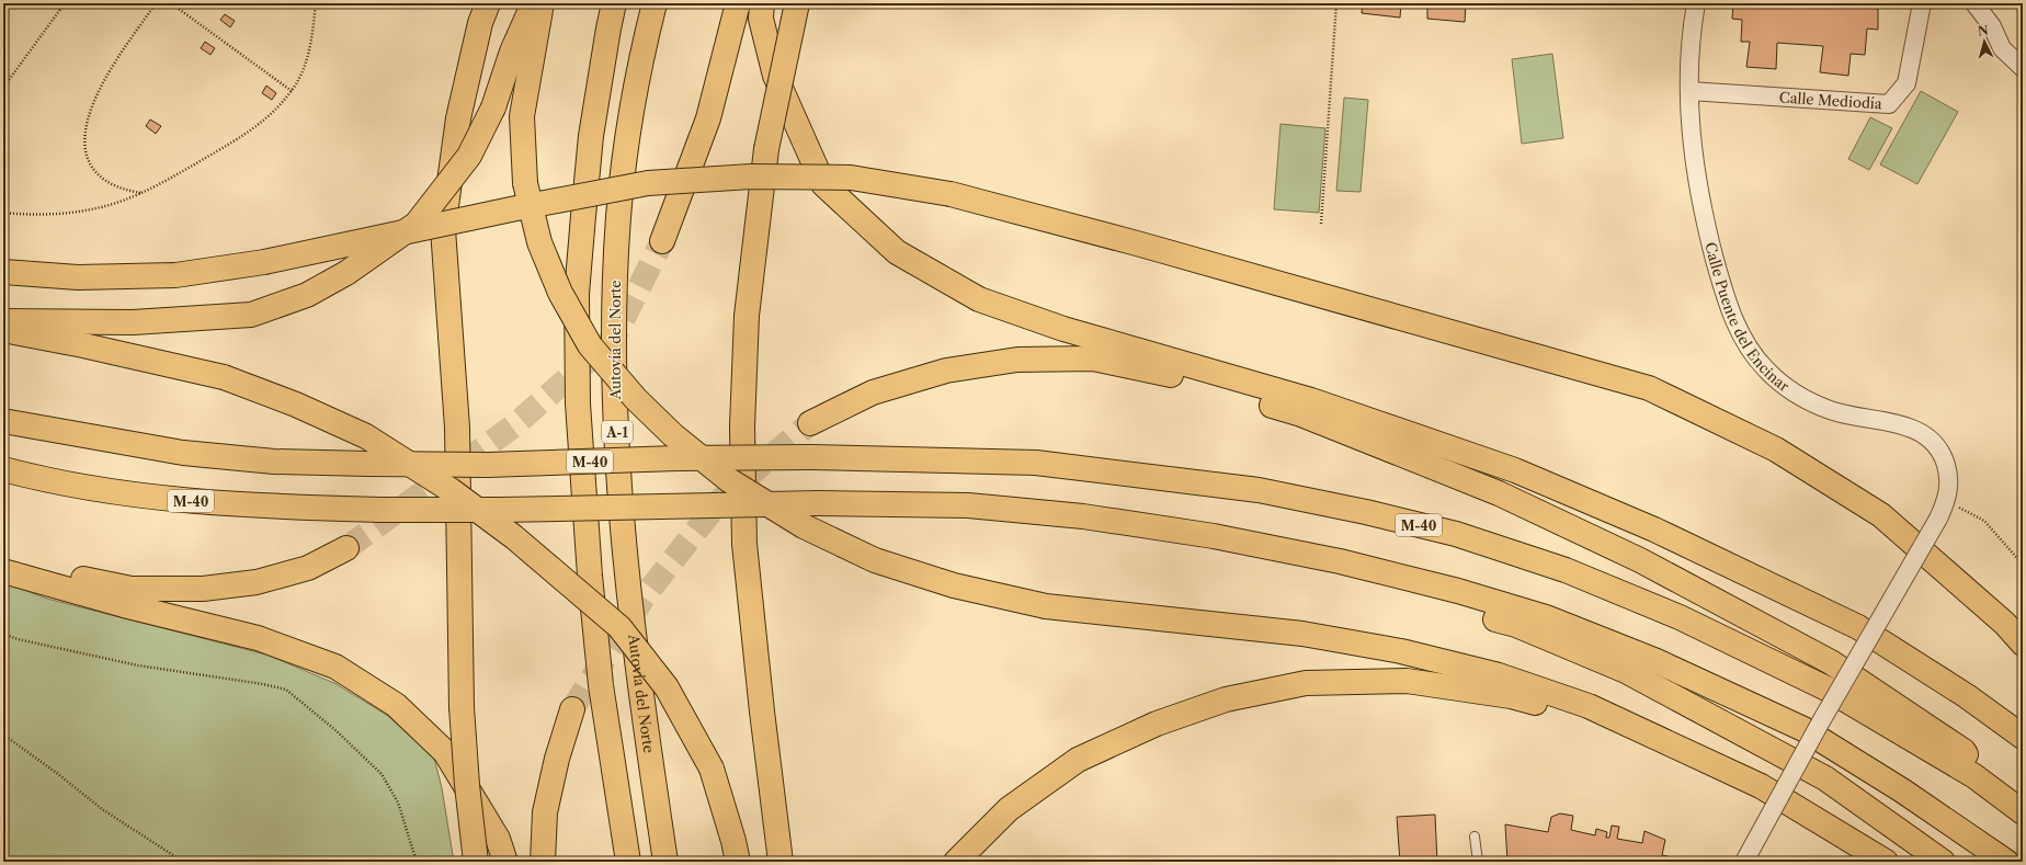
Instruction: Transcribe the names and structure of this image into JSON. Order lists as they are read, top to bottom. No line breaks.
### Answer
{"streets":{"highway":["Autovía del Norte","A-1","M-40"],"street":["Calle Mediodía","Calle Puente del Encinar"]},"crossings":[["Calle Mediodía","Calle Puente del Encinar"]],"north":"top"}
